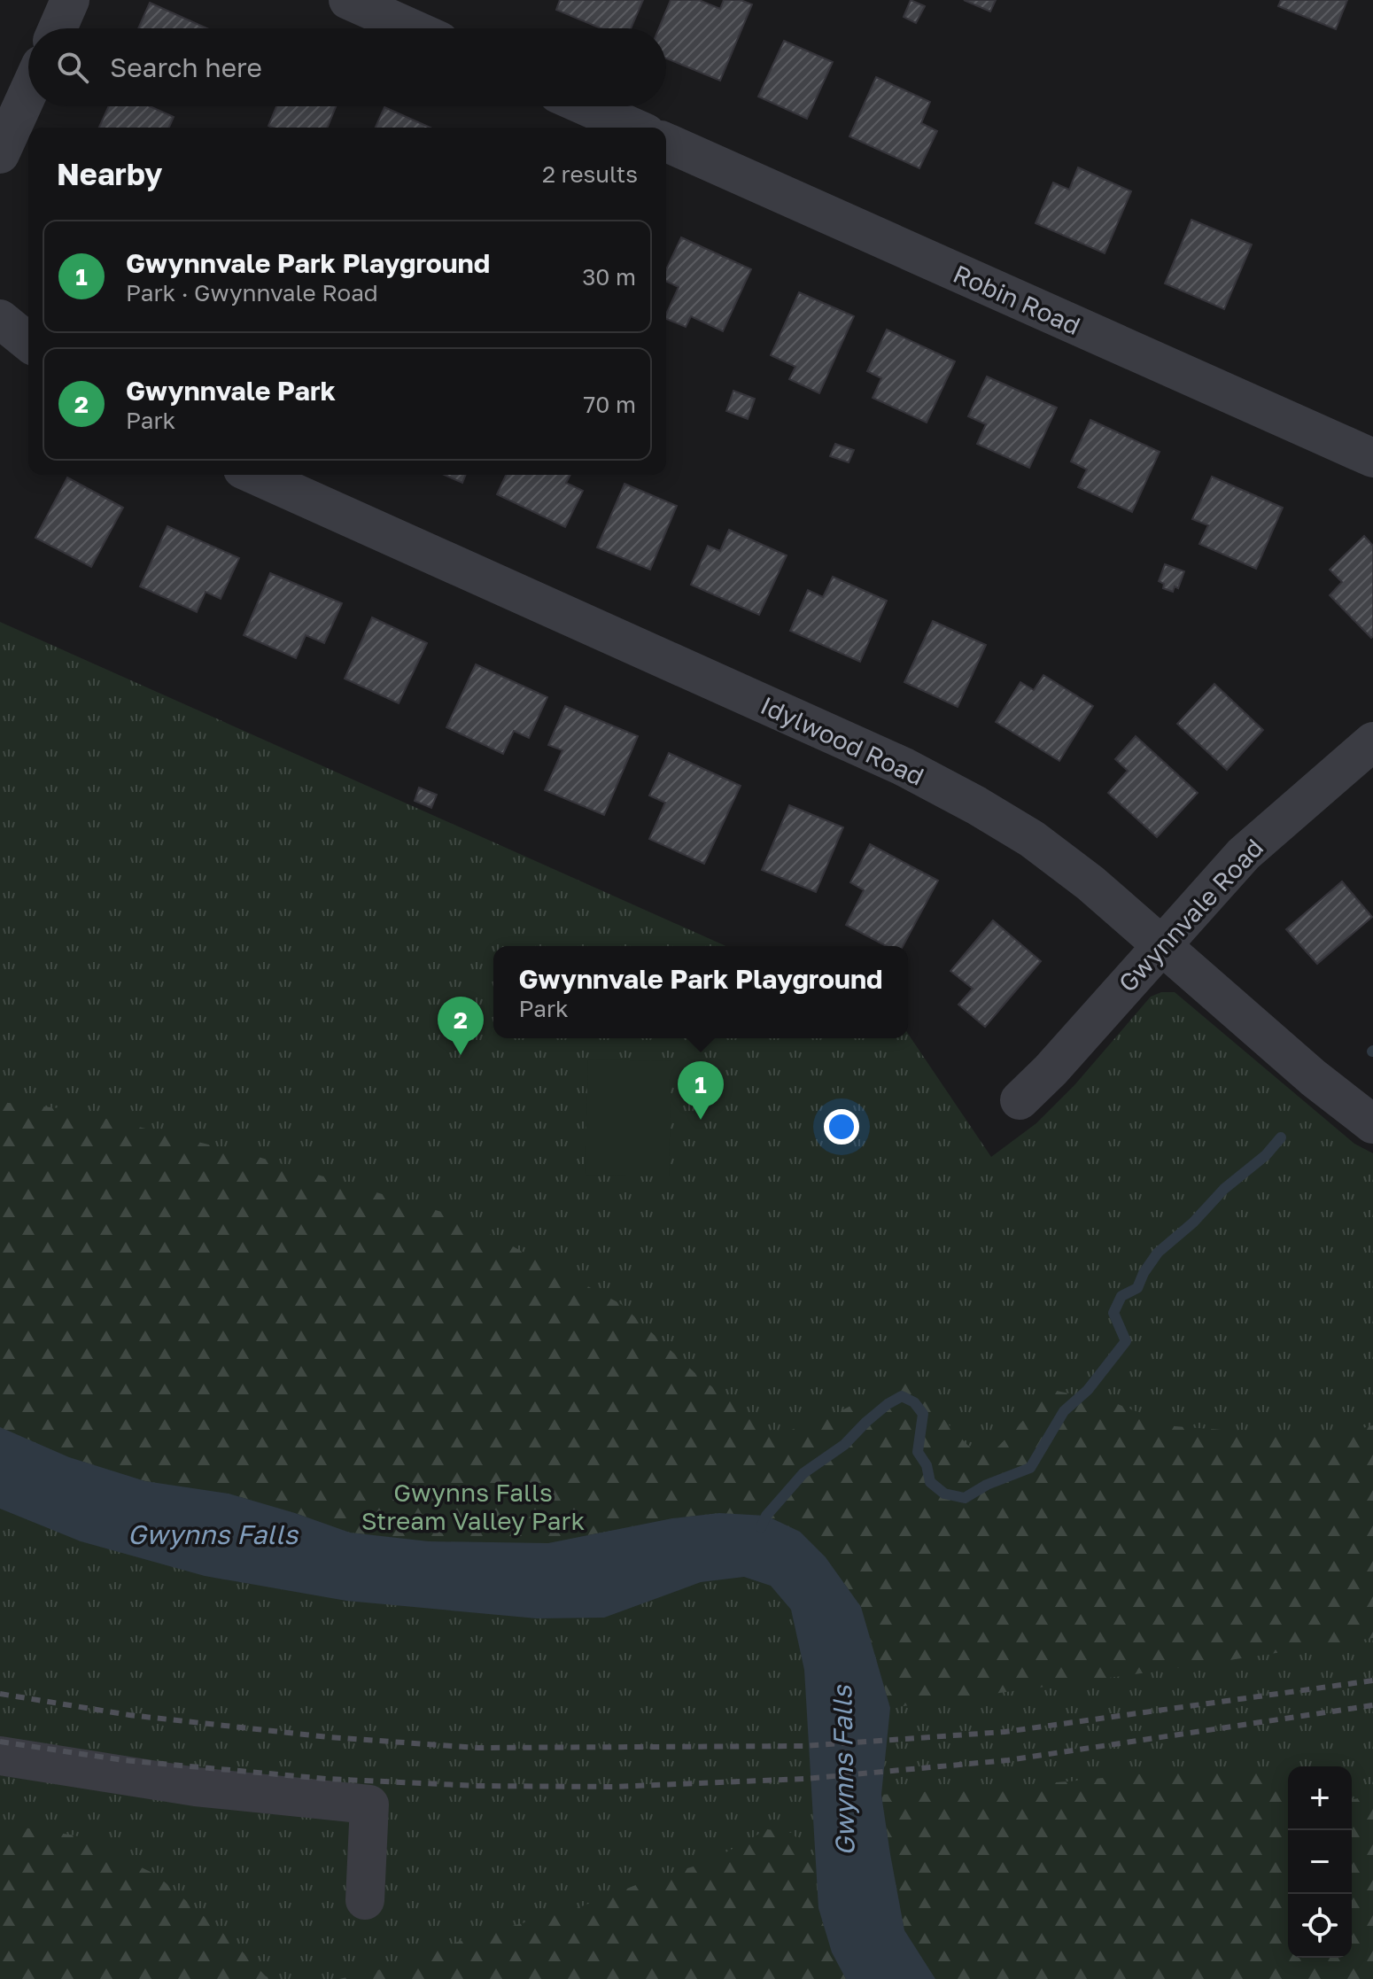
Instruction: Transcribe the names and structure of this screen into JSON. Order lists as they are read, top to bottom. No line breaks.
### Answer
{"streets":{"street":["Robin Road","Idylwood Road","Gwynnvale Road"]},"crossings":[["Idylwood Road","Gwynnvale Road"]],"water":["Gwynns Falls"],"parks":["Gwynns Falls Stream Valley Park"],"page":{"search":"Search here","heading":["Nearby","2 results"],"list":[{"mark":"1","name":"Gwynnvale Park Playground","note":"Park · Gwynnvale Road","value":"30 m"},{"mark":"2","name":"Gwynnvale Park","note":"Park","value":"70 m"}],"popup":["Gwynnvale Park Playground","Park"],"pins":["2","1"],"map_buttons":["+","−"]}}
